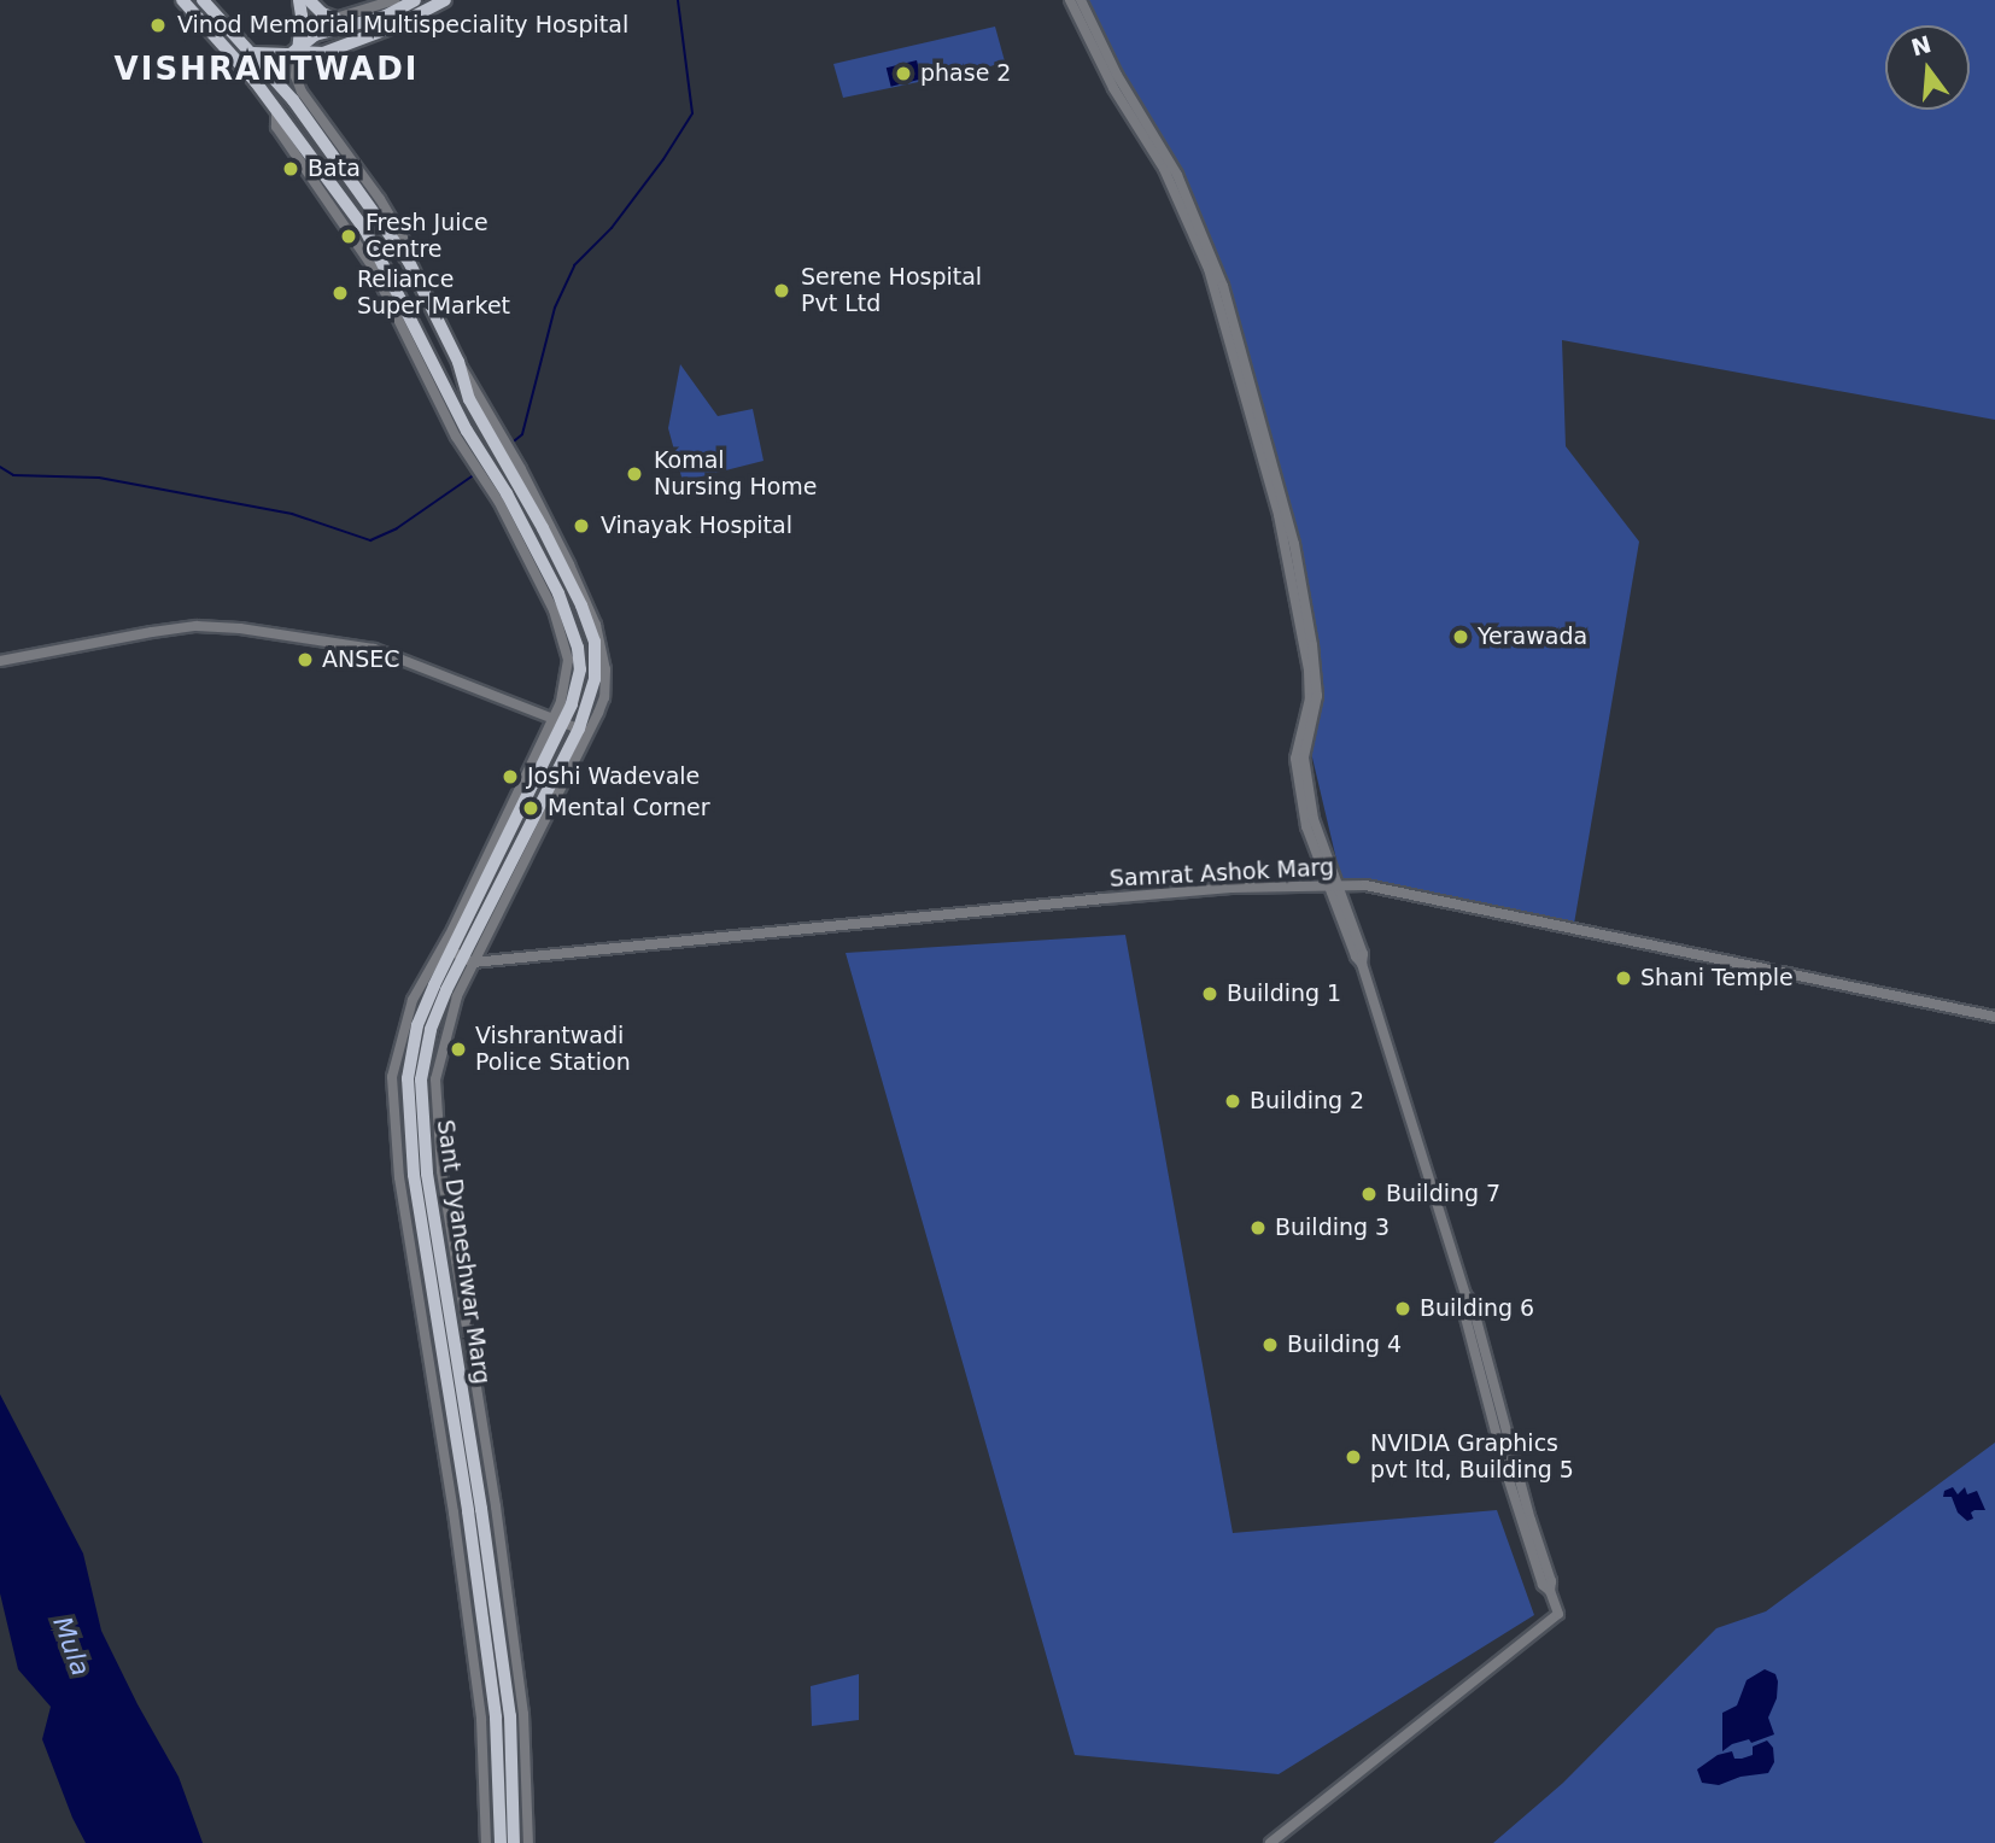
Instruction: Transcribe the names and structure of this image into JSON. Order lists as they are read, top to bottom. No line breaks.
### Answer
{"streets":{"main road":["Sant Dyaneshwar Marg"],"street":["Samrat Ashok Marg"]},"crossings":[["Samrat Ashok Marg","Sant Dyaneshwar Marg"]],"districts":["VISHRANTWADI"],"water":["Mula"],"places":["Vinod Memorial Multispeciality Hospital","phase 2","Bata","Fresh Juice Centre","Serene Hospital Pvt Ltd","Reliance Super Market","Komal Nursing Home","Vinayak Hospital","Yerawada","ANSEC","Joshi Wadevale","Mental Corner","Shani Temple","Building 1","Vishrantwadi Police Station","Building 2","Building 7","Building 3","Building 6","Building 4","NVIDIA Graphics pvt ltd, Building 5"],"north":"top"}
